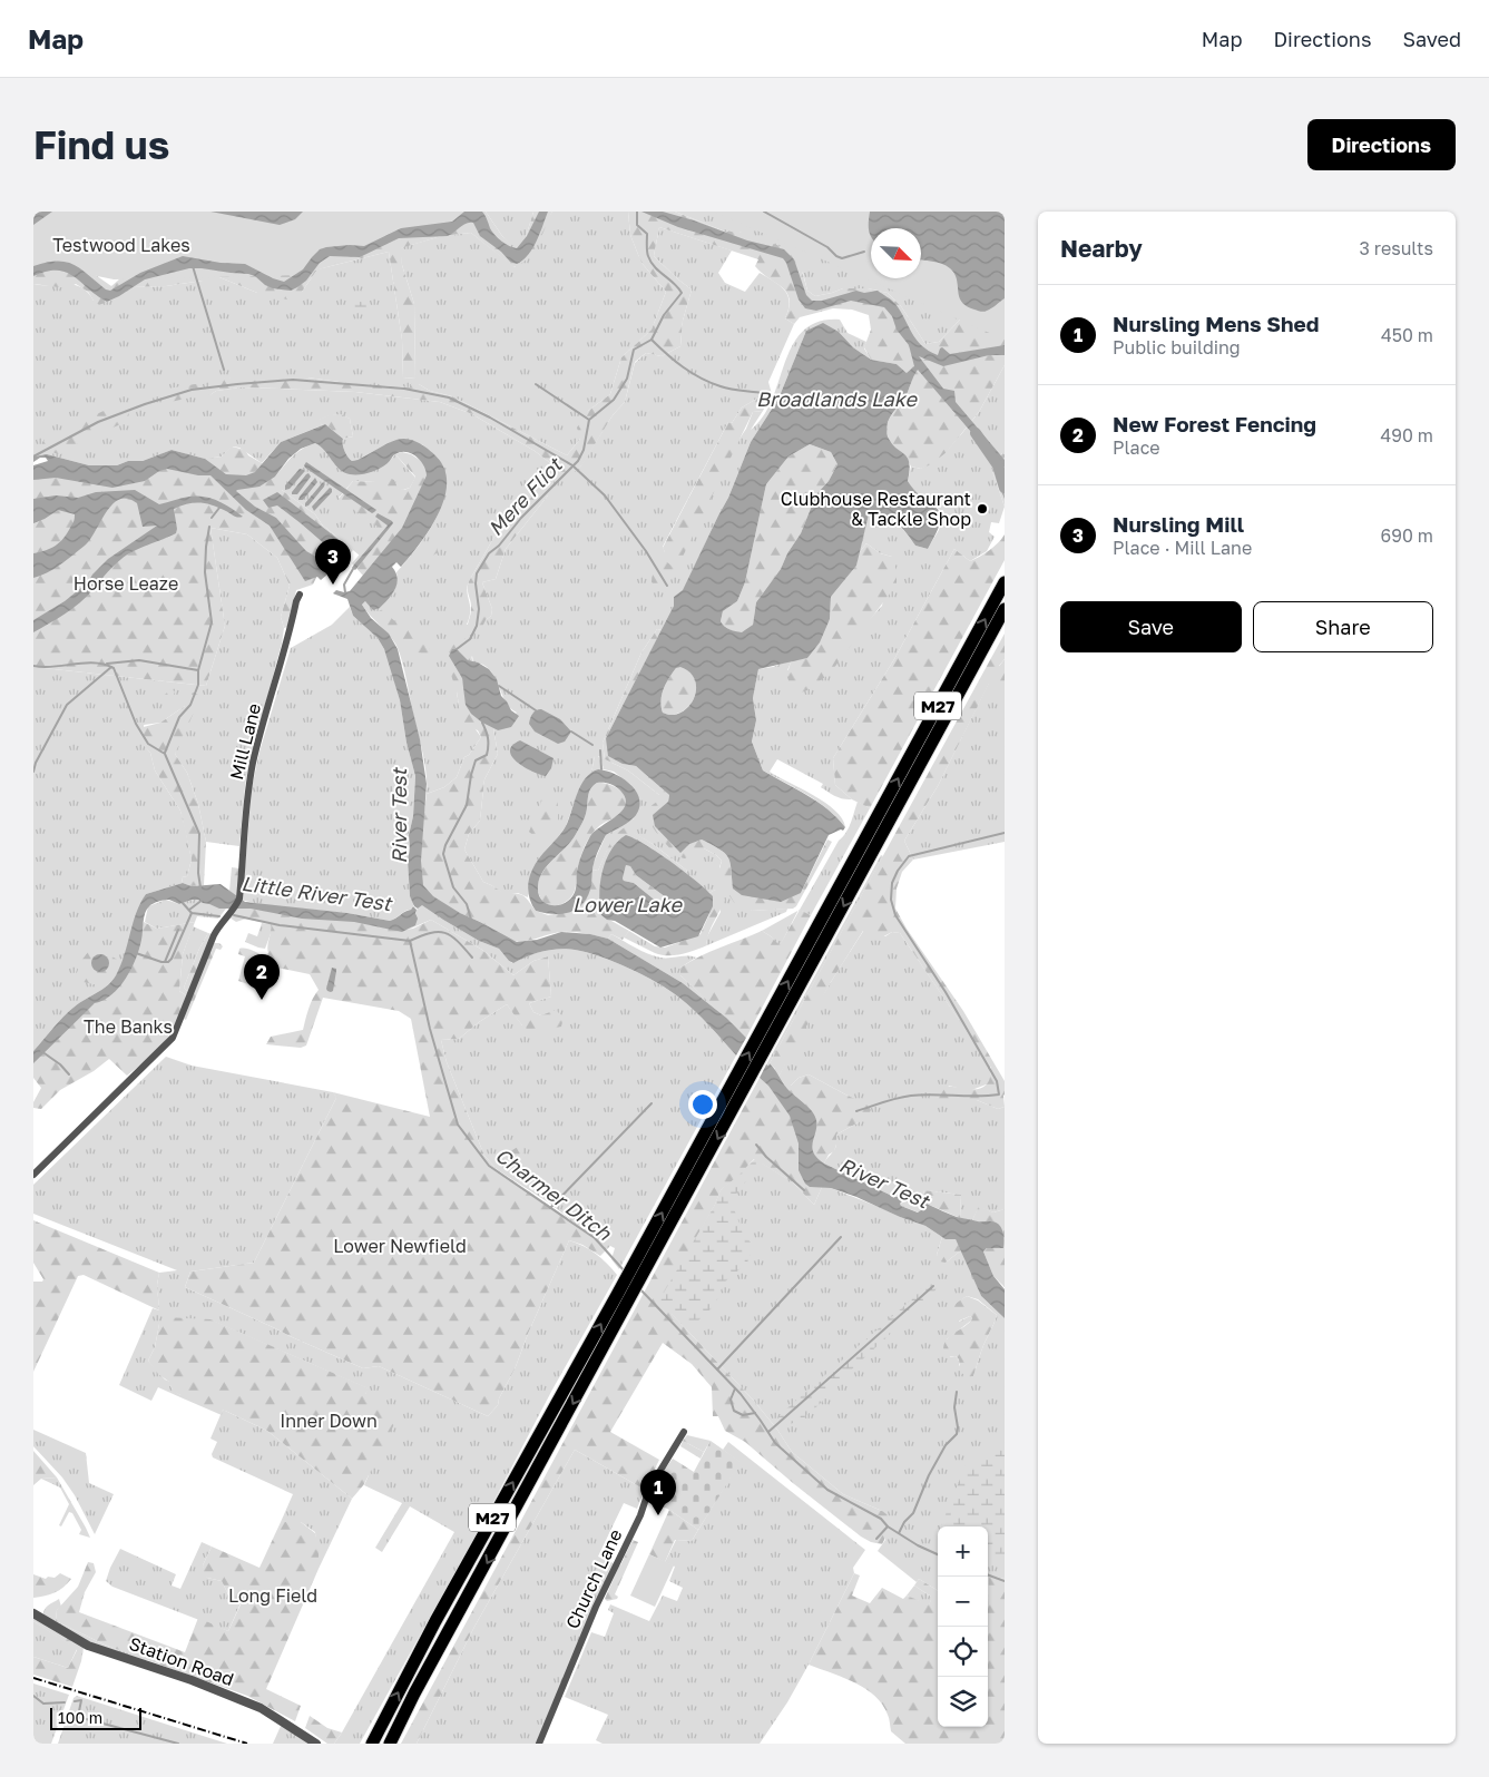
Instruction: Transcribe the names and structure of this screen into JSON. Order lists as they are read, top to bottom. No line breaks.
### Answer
{"streets":{"highway":["M27"],"street":["Mill Lane","Church Lane","Station Road"]},"water":["Broadlands Lake","Mere Fliot","River Test","Little River Test","Lower Lake","Charmer Ditch"],"parks":["Testwood Lakes","Horse Leaze","The Banks","Lower Newfield","Inner Down","Long Field"],"places":["Clubhouse Restaurant & Tackle Shop"],"scale_bar":"100 m","north":"bottom right","page":{"header":"Map","nav":["Map","Directions","Saved"],"buttons":["Directions",["Save","Share"]],"title":"Find us","heading":["Nearby","3 results"],"list":[{"mark":"1","name":"Nursling Mens Shed","note":"Public building","value":"450 m"},{"mark":"2","name":"New Forest Fencing","note":"Place","value":"490 m"},{"mark":"3","name":"Nursling Mill","note":"Place · Mill Lane","value":"690 m"}],"pins":["3","2","1"],"map_buttons":["+","−"],"scale":"100 m"}}
